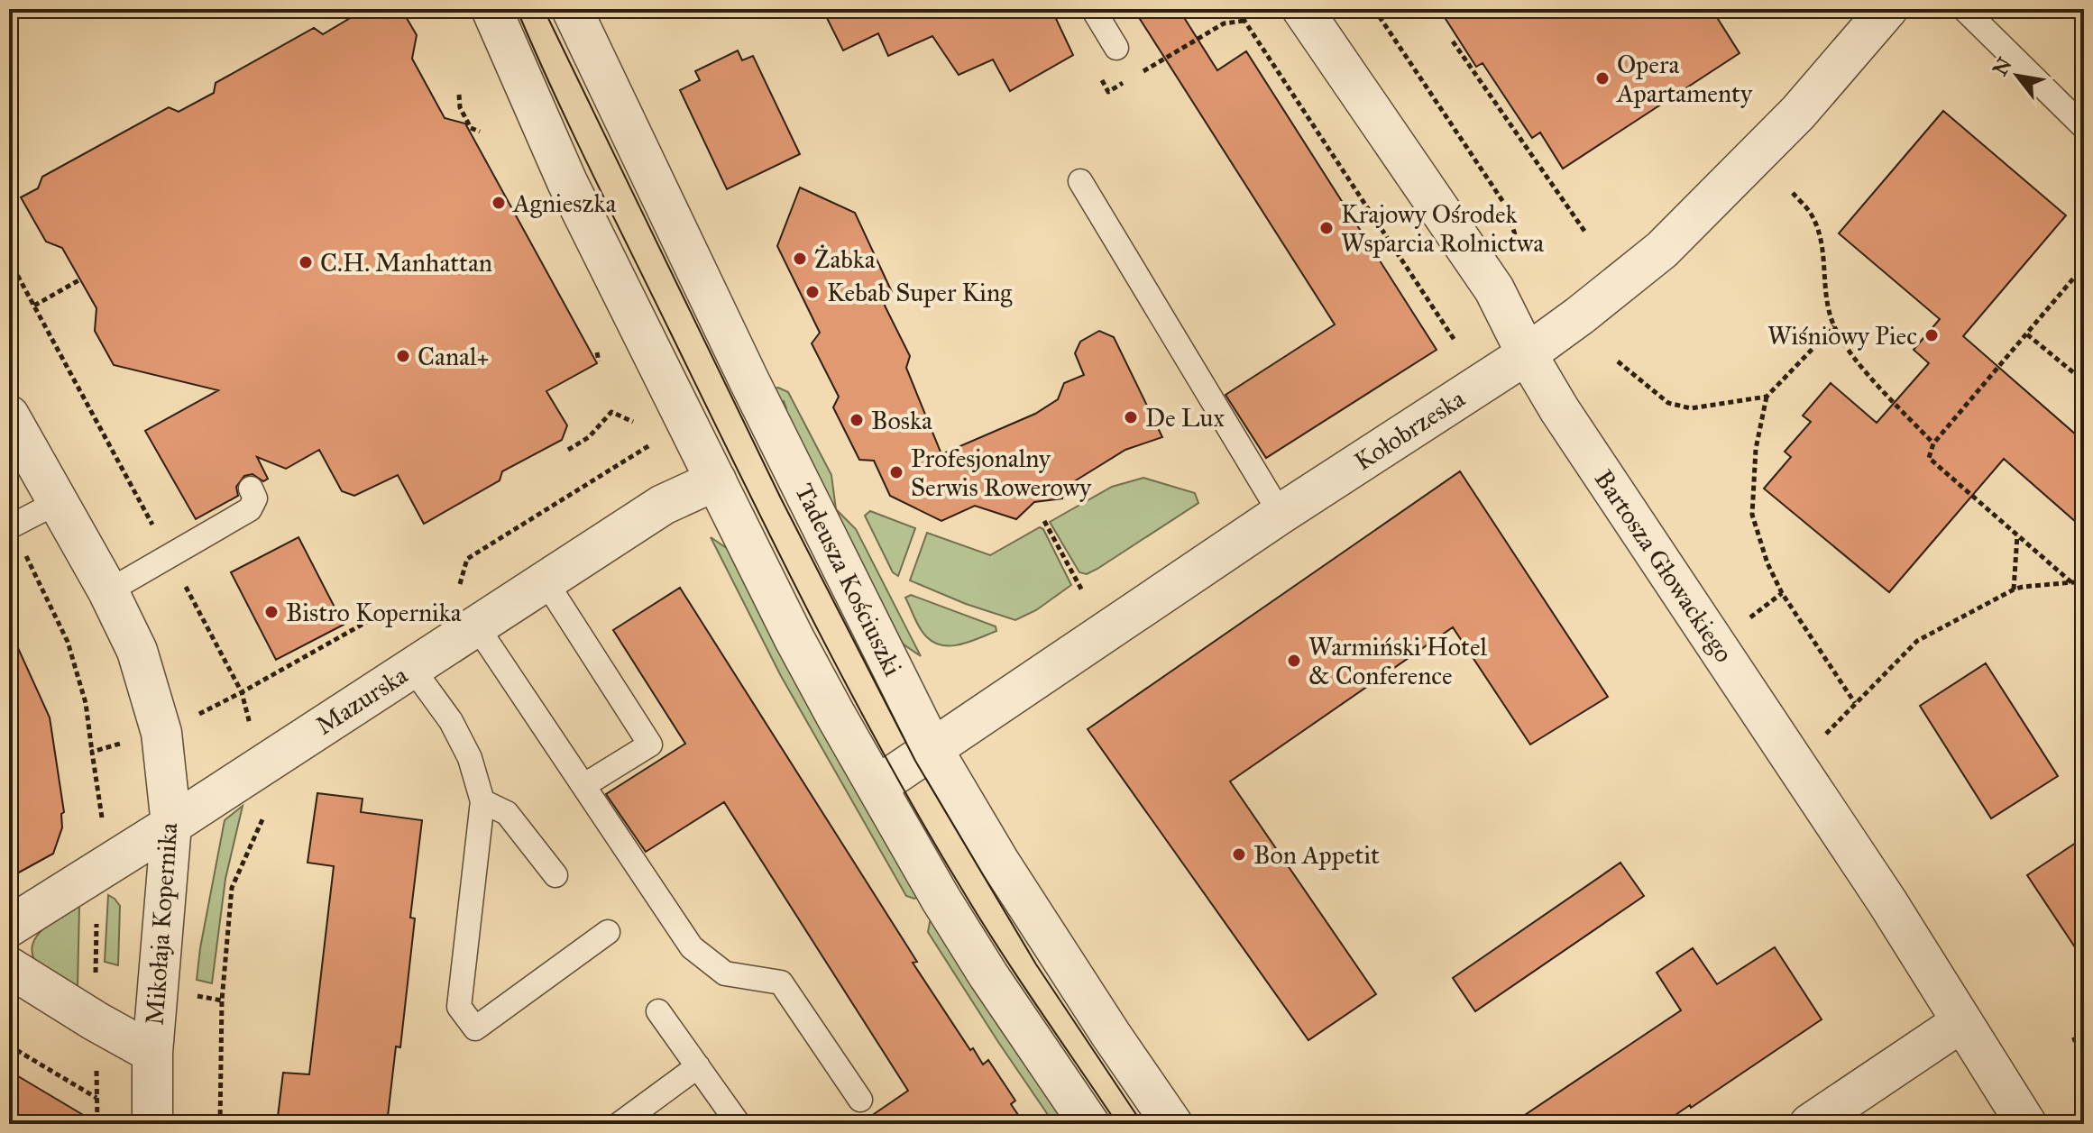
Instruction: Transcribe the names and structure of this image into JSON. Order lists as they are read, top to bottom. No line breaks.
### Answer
{"streets":{"street":["Kołobrzeska","Bartosza Głowackiego","Tadeusza Kościuszki","Mazurska","Mikołaja Kopernika"]},"crossings":[["Kołobrzeska","Bartosza Głowackiego"],["Kołobrzeska","Tadeusza Kościuszki"],["Mazurska","Mikołaja Kopernika"]],"places":["Opera Apartamenty","Agnieszka","Krajowy Ośrodek Wsparcia Rolnictwa","Żabka","C.H. Manhattan","Kebab Super King","Wiśniowy Piec","Canal+","De Lux","Boska","Profesjonalny Serwis Rowerowy","Bistro Kopernika","Warmiński Hotel & Conference","Bon Appetit"],"north":"top left"}
